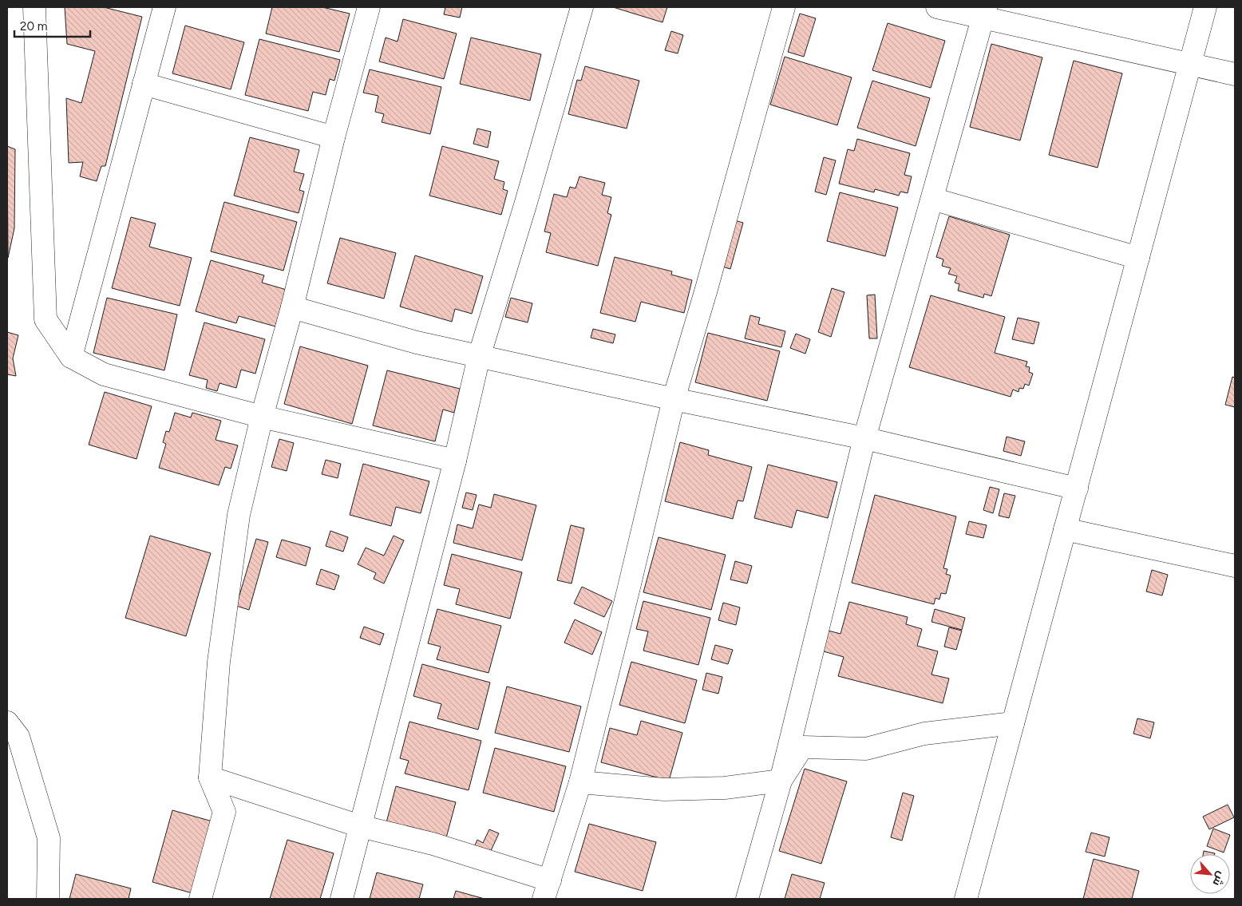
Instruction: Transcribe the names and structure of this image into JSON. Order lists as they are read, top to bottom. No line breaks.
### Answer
{"scale_bar":"20 m","north":"bottom right"}
